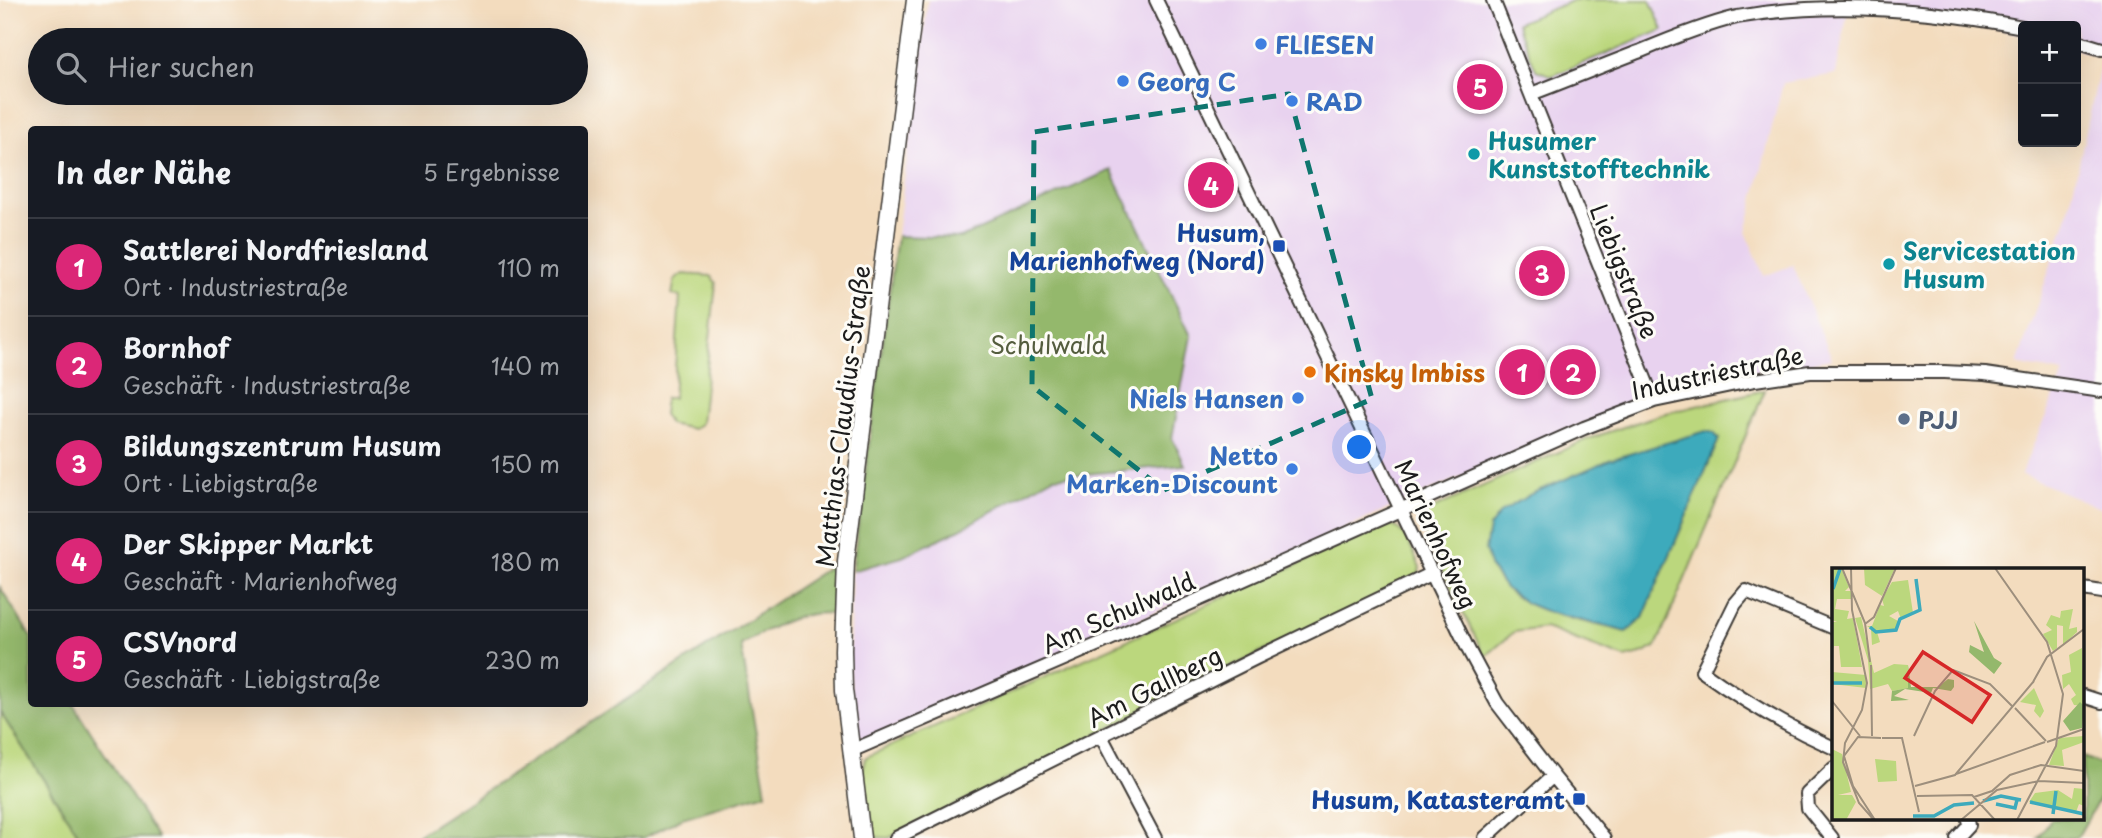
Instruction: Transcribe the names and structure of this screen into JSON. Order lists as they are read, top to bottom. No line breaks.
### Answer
{"streets":{"street":["Liebigstraße","Industriestraße","Matthias-Claudius-Straße","Marienhofweg","Am Schulwald","Am Gallberg"]},"crossings":[["Liebigstraße","Industriestraße"],["Industriestraße","Marienhofweg"],["Industriestraße","Am Schulwald"],["Matthias-Claudius-Straße","Am Schulwald"],["Marienhofweg","Am Schulwald"],["Marienhofweg","Am Gallberg"]],"parks":["Schulwald"],"places":{"other":["FLIESEN","Georg C","RAD","Husumer Kunststofftechnik","Servicestation Husum","Kinsky Imbiss","Niels Hansen","PJJ","Netto Marken-Discount"],"transit":["Husum, Marienhofweg (Nord)","Husum, Katasteramt"]},"page":{"map_buttons":["+","−"],"search":"Hier suchen","pins":["5","4","3","1","2"],"heading":["In der Nähe","5 Ergebnisse"],"list":[{"mark":"1","name":"Sattlerei Nordfriesland","note":"Ort · Industriestraße","value":"110 m"},{"mark":"2","name":"Bornhof","note":"Geschäft · Industriestraße","value":"140 m"},{"mark":"3","name":"Bildungszentrum Husum","note":"Ort · Liebigstraße","value":"150 m"},{"mark":"4","name":"Der Skipper Markt","note":"Geschäft · Marienhofweg","value":"180 m"},{"mark":"5","name":"CSVnord","note":"Geschäft · Liebigstraße","value":"230 m"}]}}
